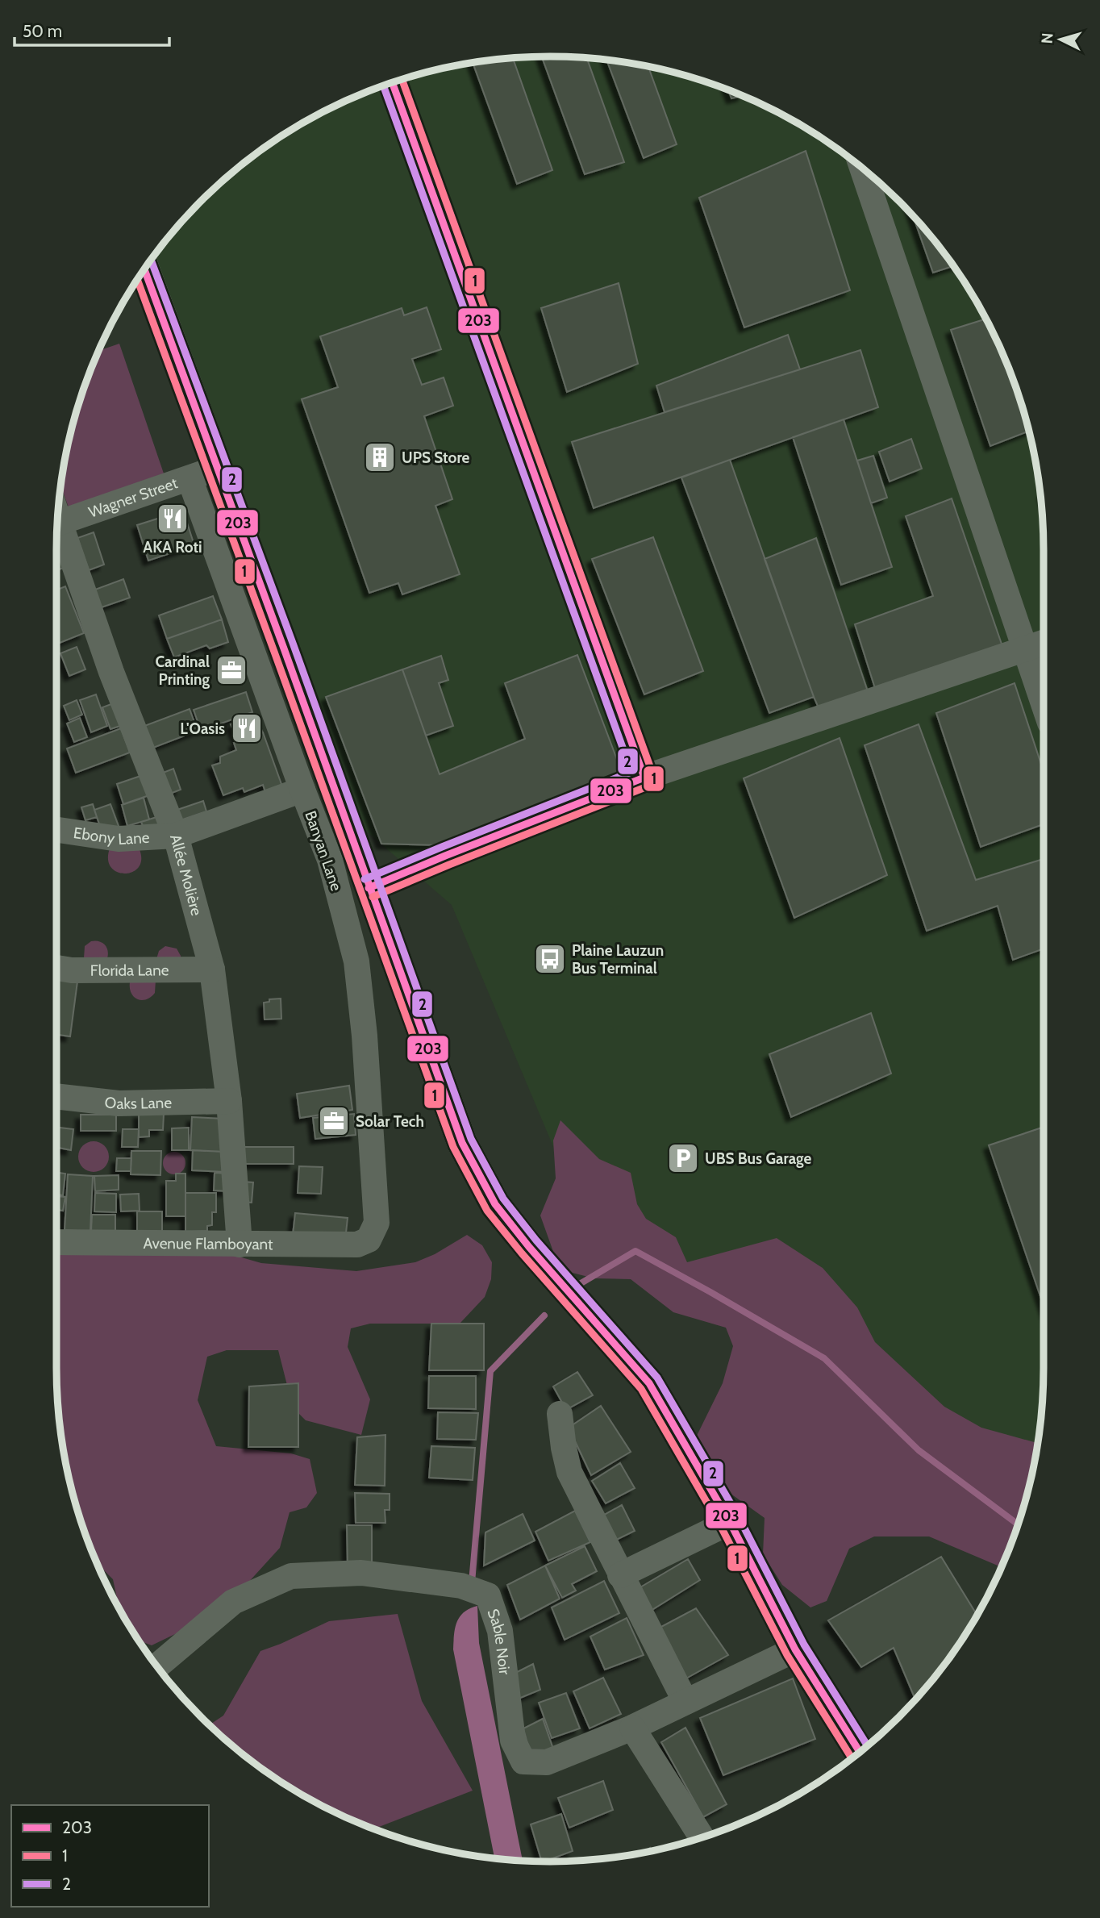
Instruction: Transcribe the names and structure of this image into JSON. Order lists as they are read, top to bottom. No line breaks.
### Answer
{"streets":{"street":["Wagner Street","Ebony Lane","Banyan Lane","Allée Molière","Florida Lane","Oaks Lane","Avenue Flamboyant","Sable Noir"]},"crossings":[["Wagner Street","Banyan Lane"],["Ebony Lane","Banyan Lane"],["Ebony Lane","Allée Molière"],["Banyan Lane","Avenue Flamboyant"],["Allée Molière","Florida Lane"],["Allée Molière","Oaks Lane"],["Allée Molière","Avenue Flamboyant"]],"places":{"building":["UPS Store"],"restaurant":["AKA Roti","L'Oasis"],"office":["Cardinal Printing","Solar Tech"],"bus stop":["Plaine Lauzun Bus Terminal"],"parking":["UBS Bus Garage"]},"lines":["transit line 1","transit line 203","transit line 2"],"legend":["203","1","2"],"scale_bar":"50 m","north":"left"}
